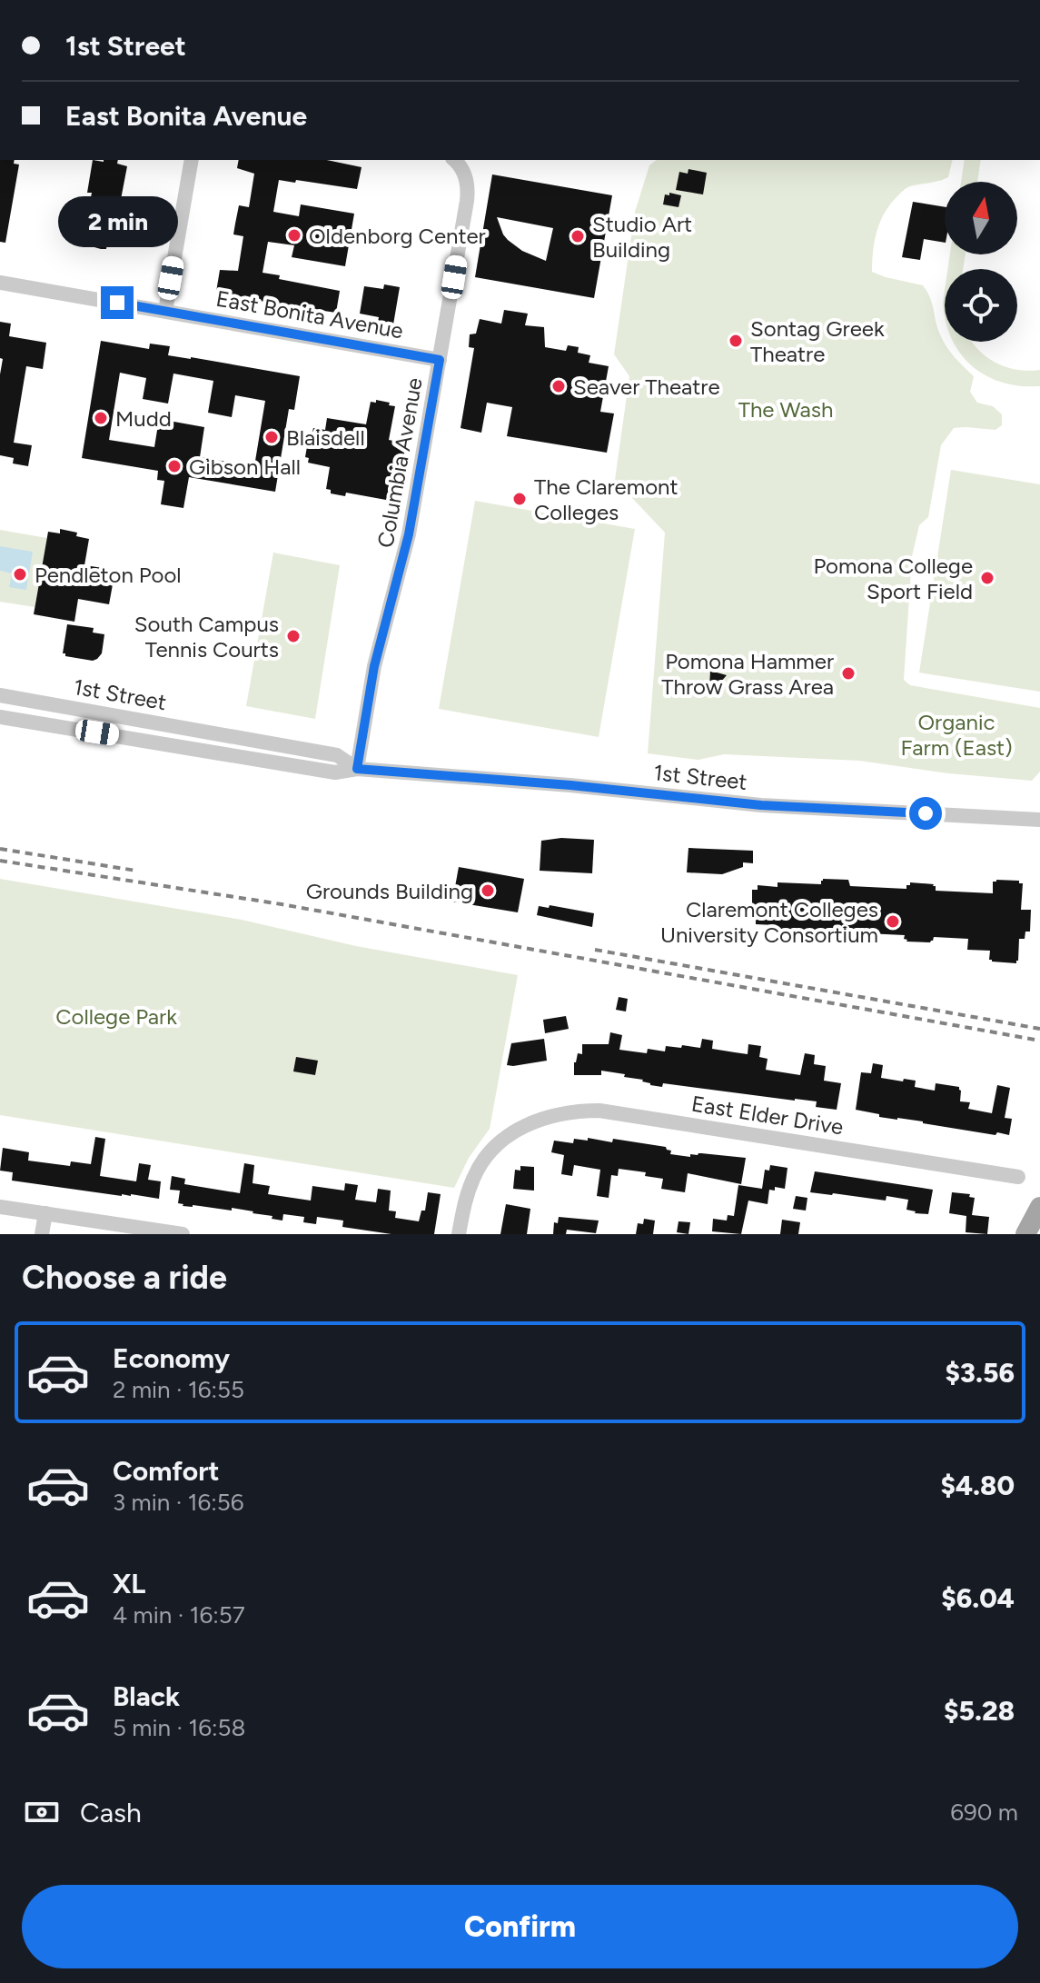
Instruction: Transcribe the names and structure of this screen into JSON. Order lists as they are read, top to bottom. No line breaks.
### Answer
{"streets":{"street":["East Bonita Avenue","Columbia Avenue","1st Street","East Elder Drive"]},"crossings":[["East Bonita Avenue","Columbia Avenue"],["Columbia Avenue","1st Street"]],"parks":["The Wash","Organic Farm (East)","College Park"],"places":["Oldenborg Center","Studio Art Building","Sontag Greek Theatre","Seaver Theatre","Mudd","Blaisdell","Gibson Hall","The Claremont Colleges","Pendleton Pool","Pomona College Sport Field","South Campus Tennis Courts","Pomona Hammer Throw Grass Area","Grounds Building","Claremont Colleges University Consortium"],"north":"top","page":{"banner":["1st Street","East Bonita Avenue"],"bubble":"2 min","heading":"Choose a ride","list":[{"name":"Economy","note":"2 min · 16:55","value":"$3.56"},{"name":"Comfort","note":"3 min · 16:56","value":"$4.80"},{"name":"XL","note":"4 min · 16:57","value":"$6.04"},{"name":"Black","note":"5 min · 16:58","value":"$5.28"}],"pay":["Cash","690 m"],"buttons":"Confirm"}}
